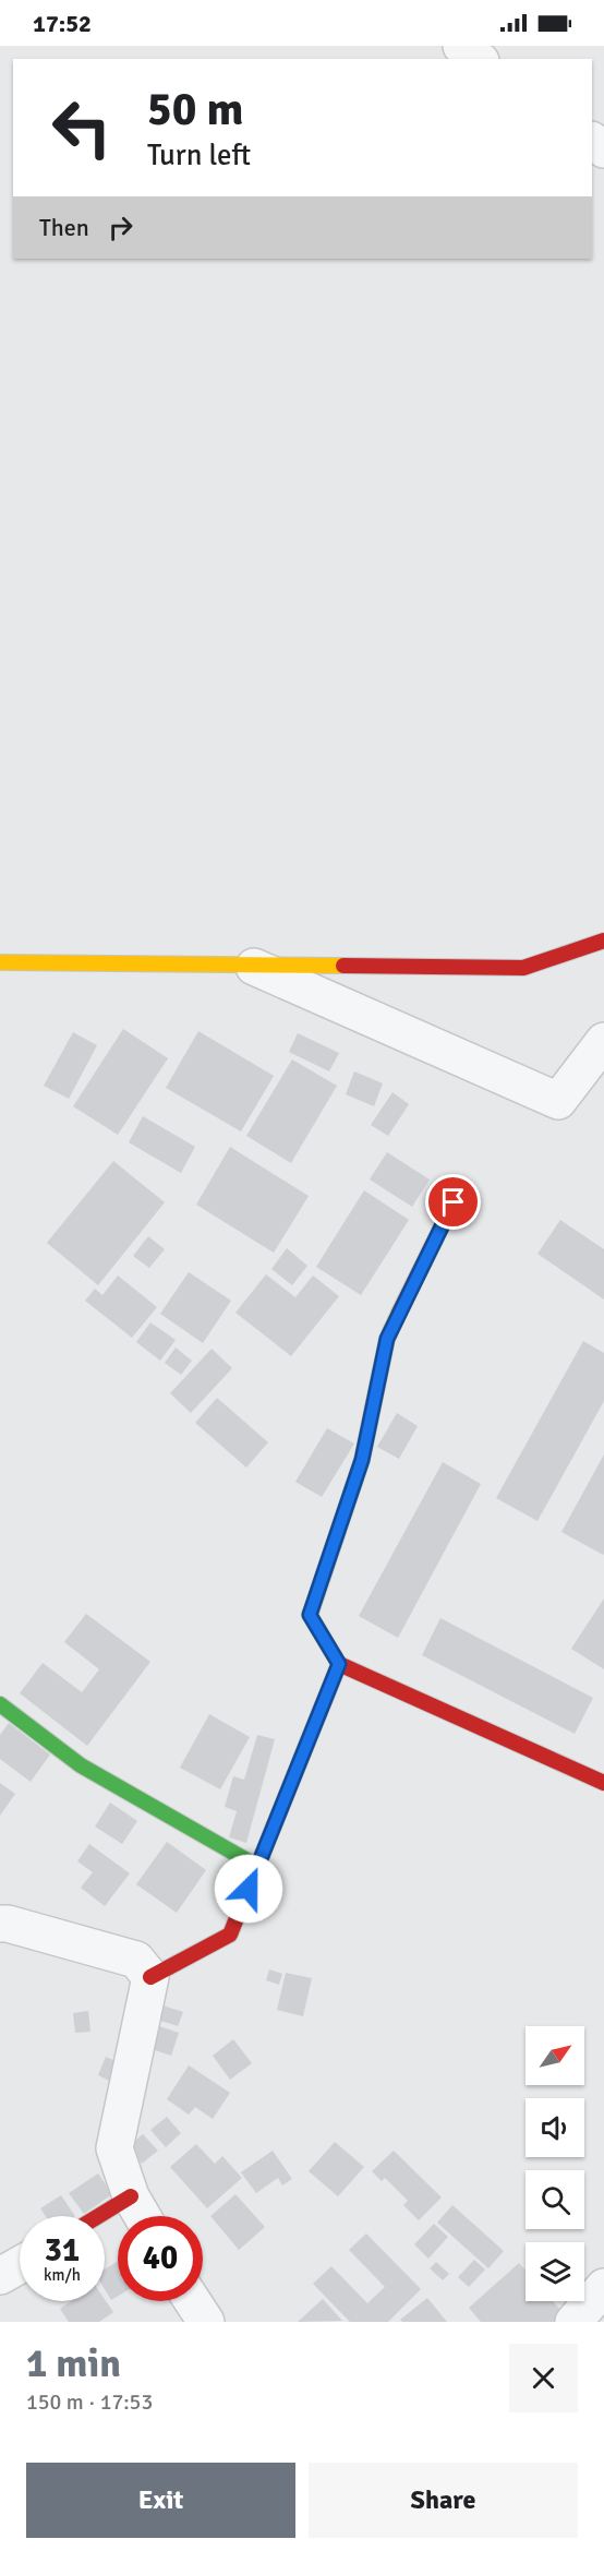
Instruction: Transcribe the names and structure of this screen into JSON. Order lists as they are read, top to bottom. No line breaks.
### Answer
{"north":"top right","page":{"status":"17:52","turn":["50 m","Turn left"],"then":"Then","speed":"31 km/h","limit":"40","heading":["1 min","150 m · 17:53"],"buttons":["Exit","Share"]}}
